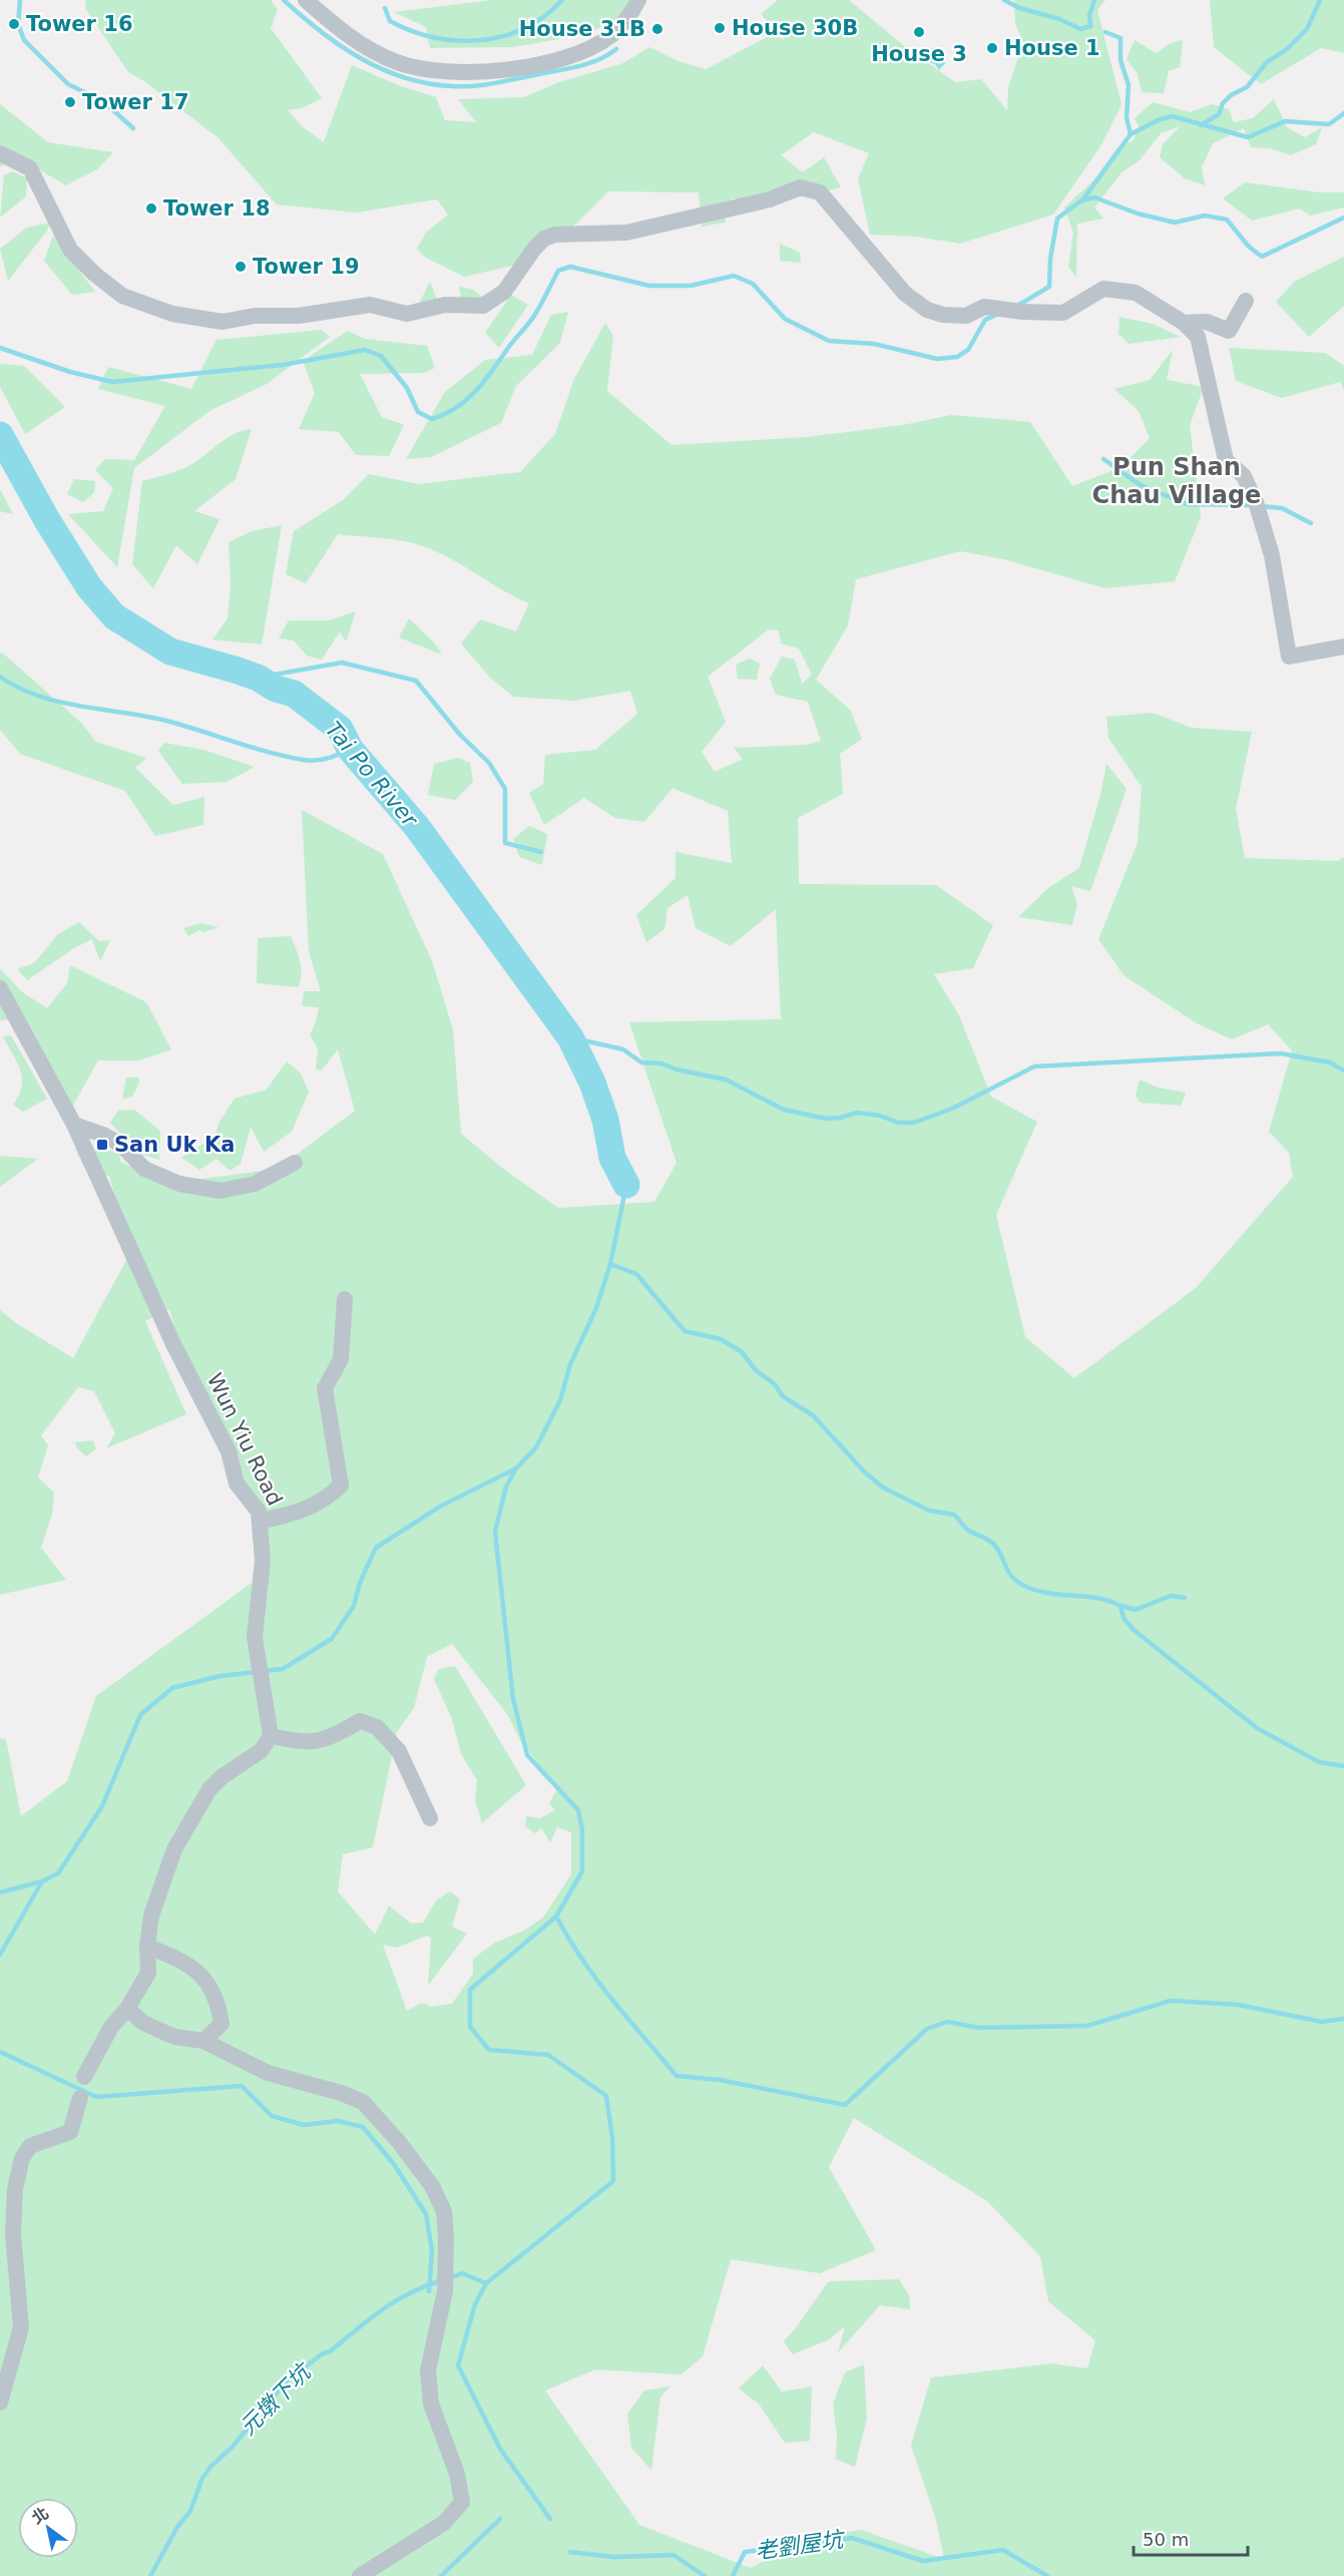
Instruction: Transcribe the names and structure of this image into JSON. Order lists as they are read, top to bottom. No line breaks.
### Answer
{"streets":{"street":["Wun Yiu Road"]},"districts":["Pun Shan Chau Village"],"water":["Tai Po River","元墩下坑","老劉屋坑"],"places":{"other":["Tower 16","House 30B","House 31B","House 3","House 1","Tower 17","Tower 18","Tower 19"],"transit":["San Uk Ka"]},"scale_bar":"50 m","north":"top left"}
